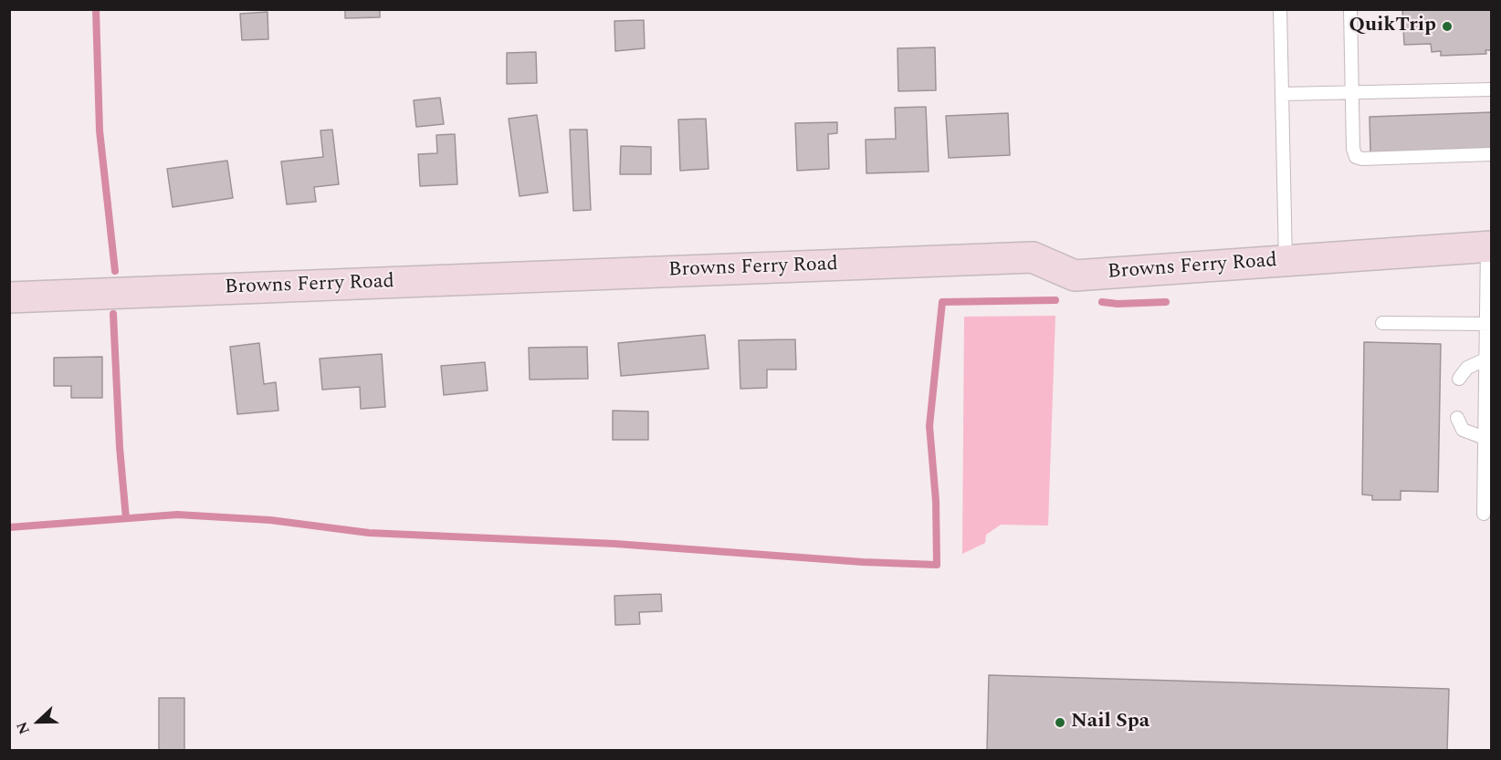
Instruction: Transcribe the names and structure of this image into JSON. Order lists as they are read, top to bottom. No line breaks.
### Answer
{"streets":{"street":["Browns Ferry Road"]},"places":["QuikTrip","Nail Spa"],"north":"left"}
